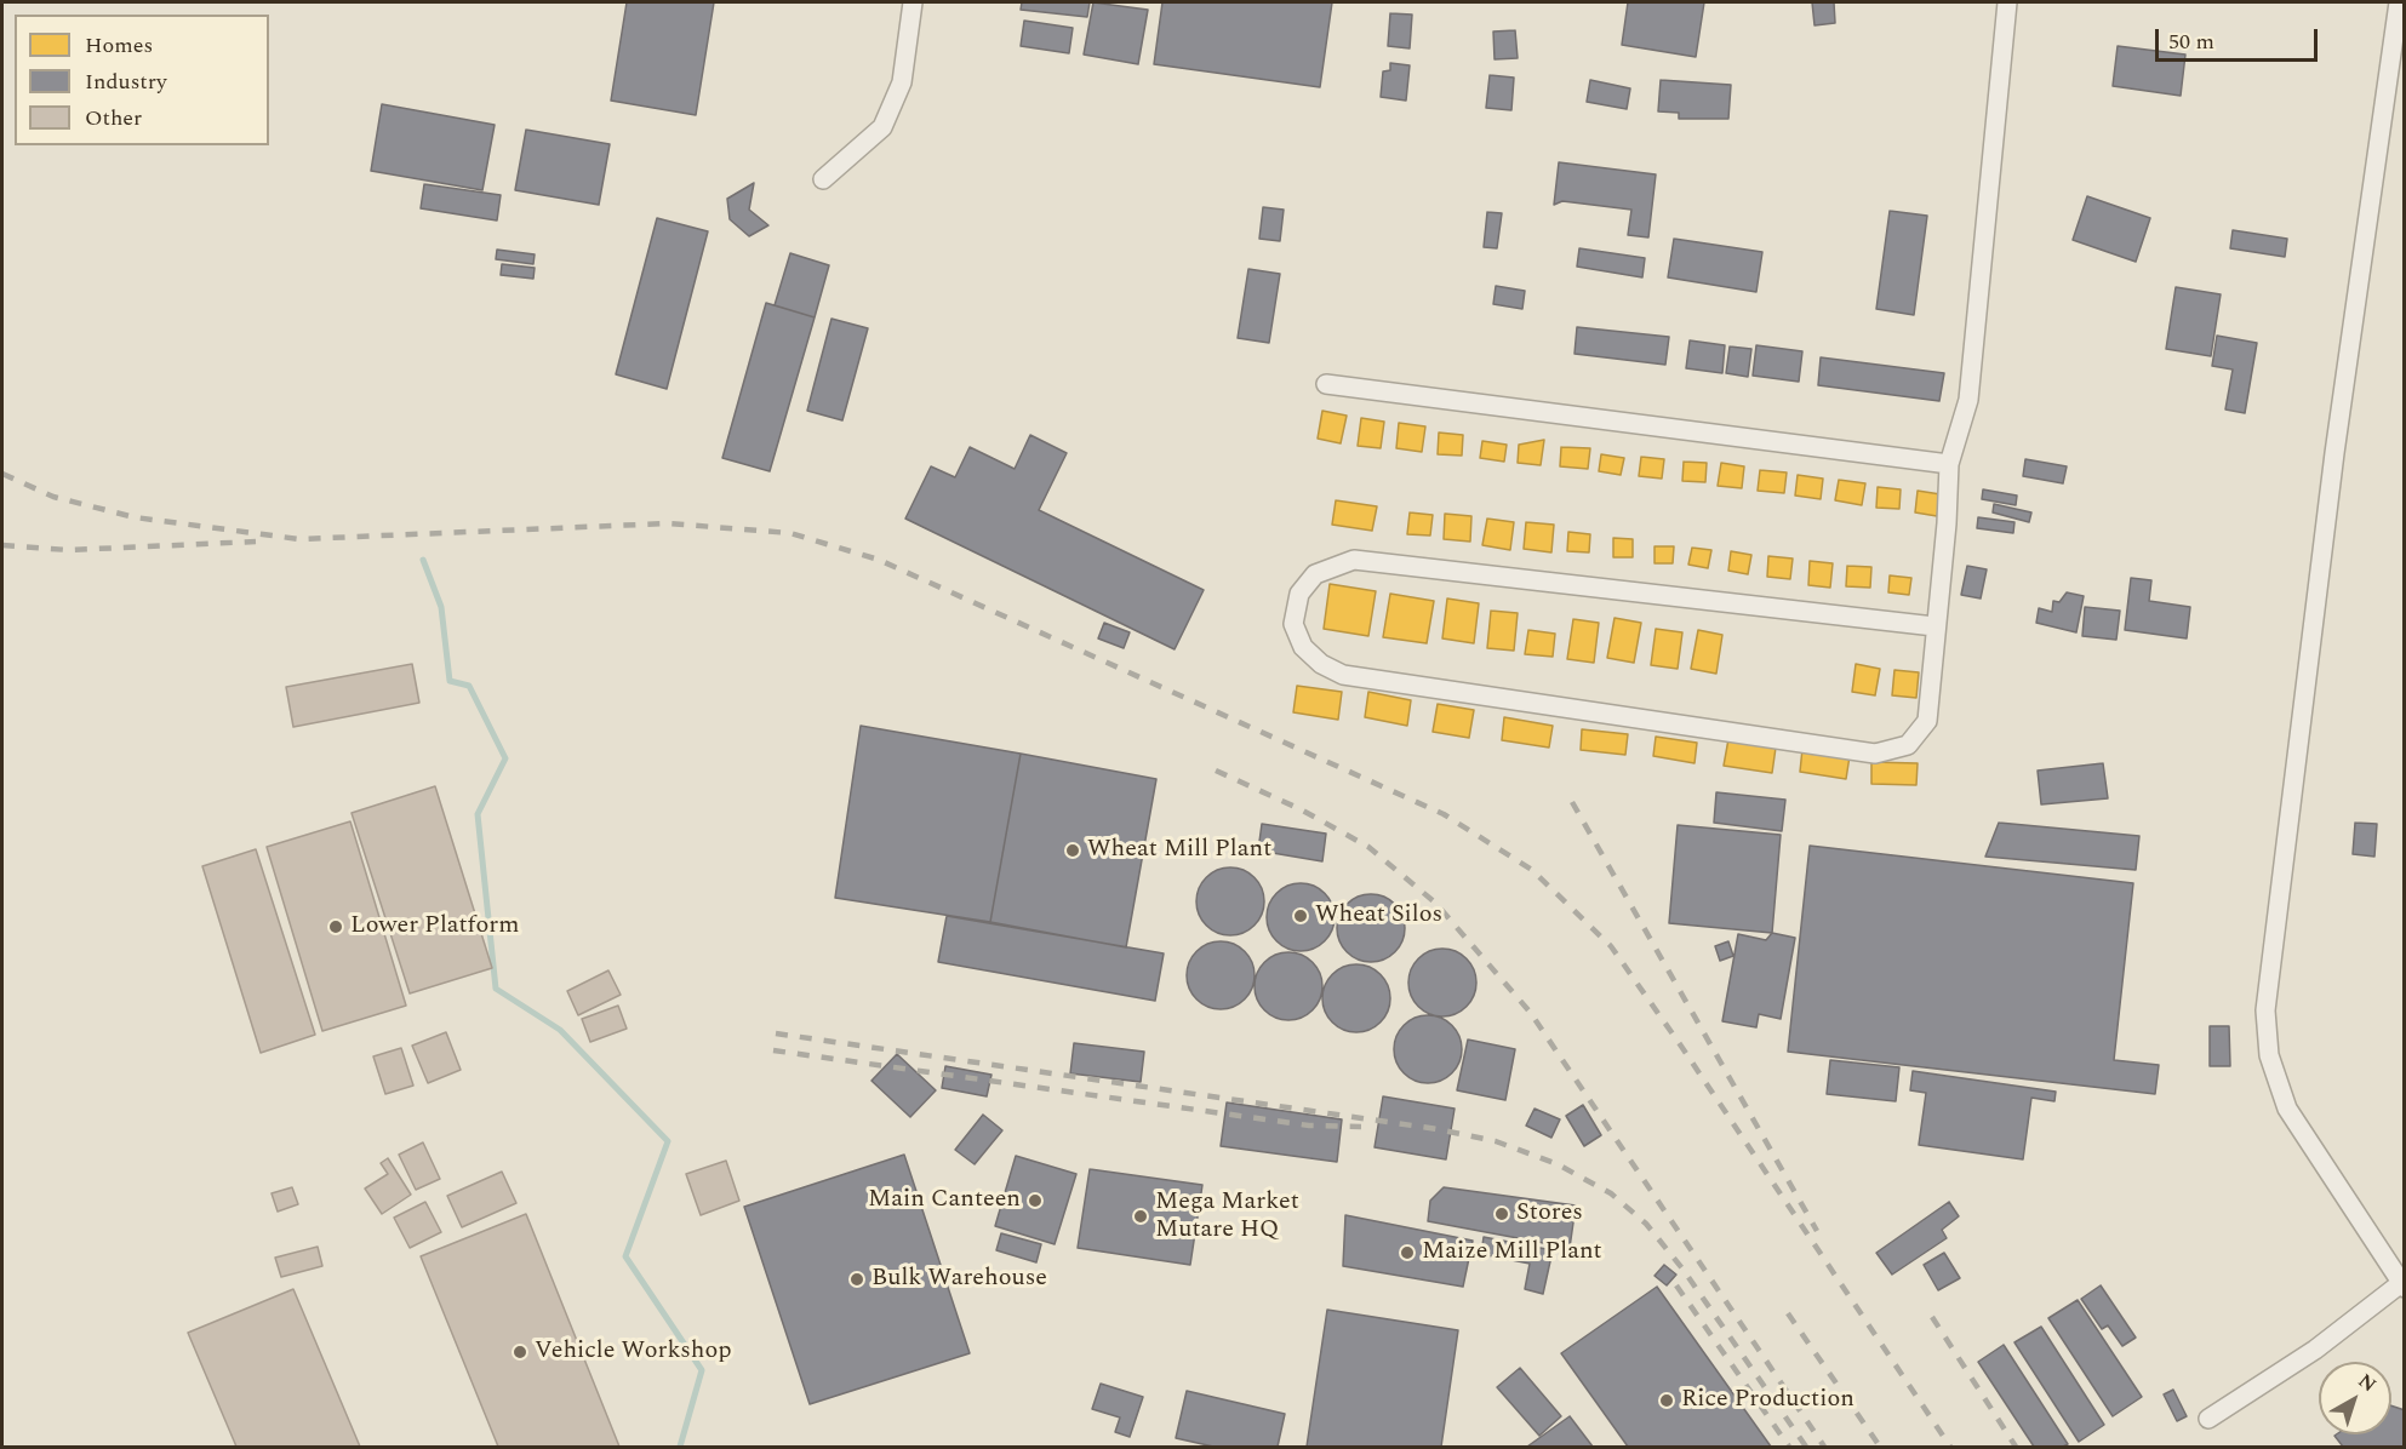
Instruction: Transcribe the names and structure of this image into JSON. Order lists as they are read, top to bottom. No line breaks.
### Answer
{"places":["Wheat Mill Plant","Wheat Silos","Lower Platform","Main Canteen","Stores","Mega Market Mutare HQ","Maize Mill Plant","Bulk Warehouse","Vehicle Workshop","Rice Production"],"legend":["Homes","Industry","Other"],"scale_bar":"50 m","north":"top right"}
